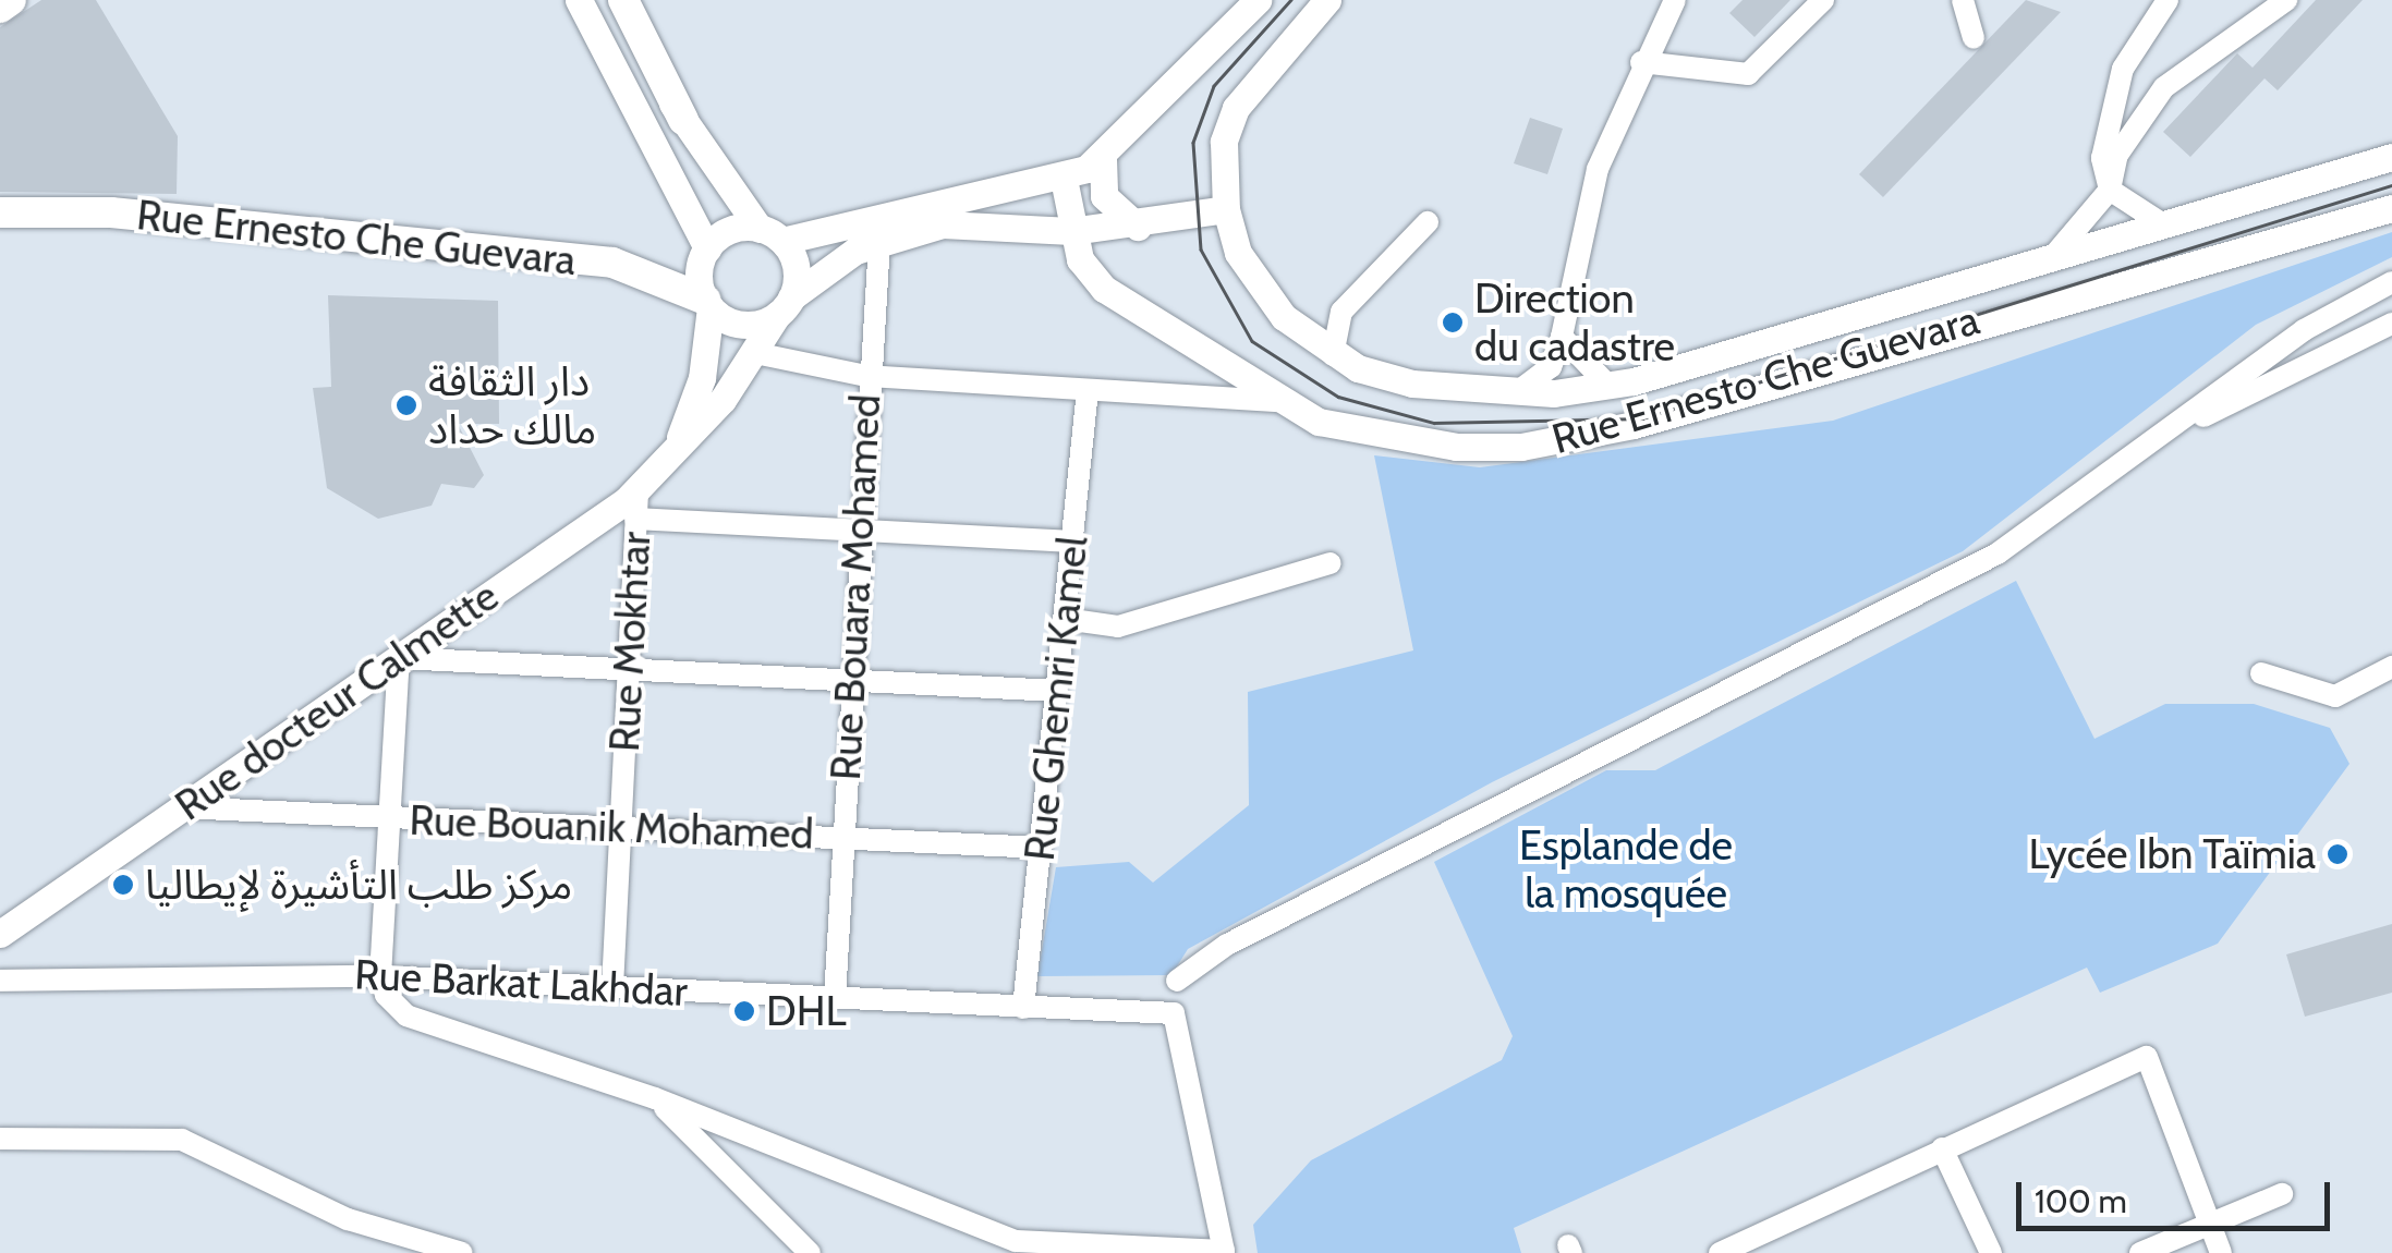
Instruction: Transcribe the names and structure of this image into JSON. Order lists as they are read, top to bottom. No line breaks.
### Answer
{"streets":{"highway":["Rue Ernesto Che Guevara"],"main road":["Rue docteur Calmette"],"street":["Rue Bouara Mohamed","Rue Mokhtar","Rue Ghemri Kamel","Rue Bouanik Mohamed","Rue Barkat Lakhdar"]},"crossings":[["Rue Ernesto Che Guevara","Rue docteur Calmette"],["Rue Bouara Mohamed","Rue Bouanik Mohamed"],["Rue Bouara Mohamed","Rue Barkat Lakhdar"],["Rue Mokhtar","Rue docteur Calmette"],["Rue Mokhtar","Rue Bouanik Mohamed"],["Rue Mokhtar","Rue Barkat Lakhdar"],["Rue Ghemri Kamel","Rue Bouanik Mohamed"],["Rue Ghemri Kamel","Rue Barkat Lakhdar"],["Rue docteur Calmette","Rue Bouanik Mohamed"]],"parks":["Esplande de la mosquée"],"places":["Direction du cadastre","دار الثقافة مالك حداد","Lycée Ibn Taïmia","مركز طلب التأشيرة لإيطاليا","DHL"],"scale_bar":"100 m"}
